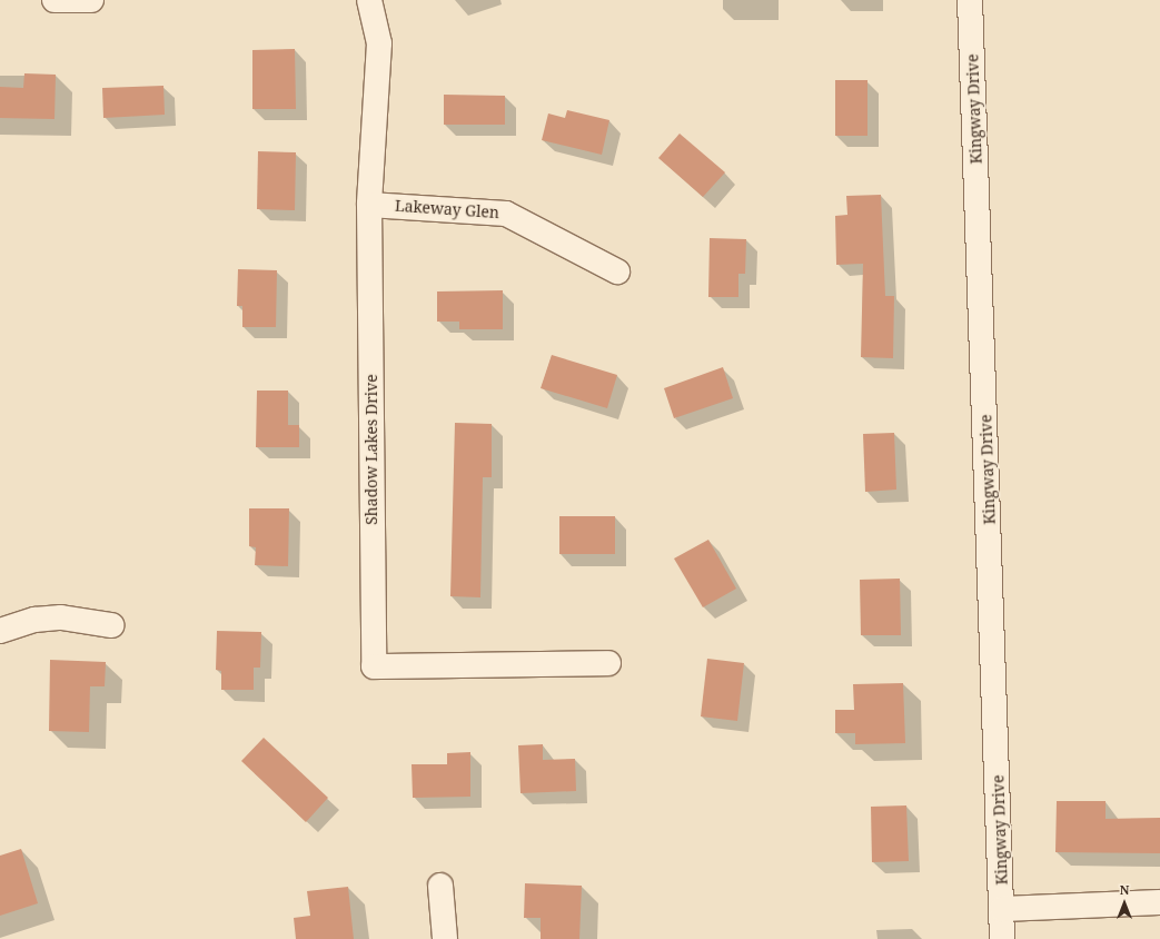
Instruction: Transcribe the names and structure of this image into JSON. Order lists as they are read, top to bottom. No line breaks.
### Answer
{"streets":{"street":["Kingway Drive","Lakeway Glen","Shadow Lakes Drive"]},"crossings":[["Lakeway Glen","Shadow Lakes Drive"]],"north":"top"}
